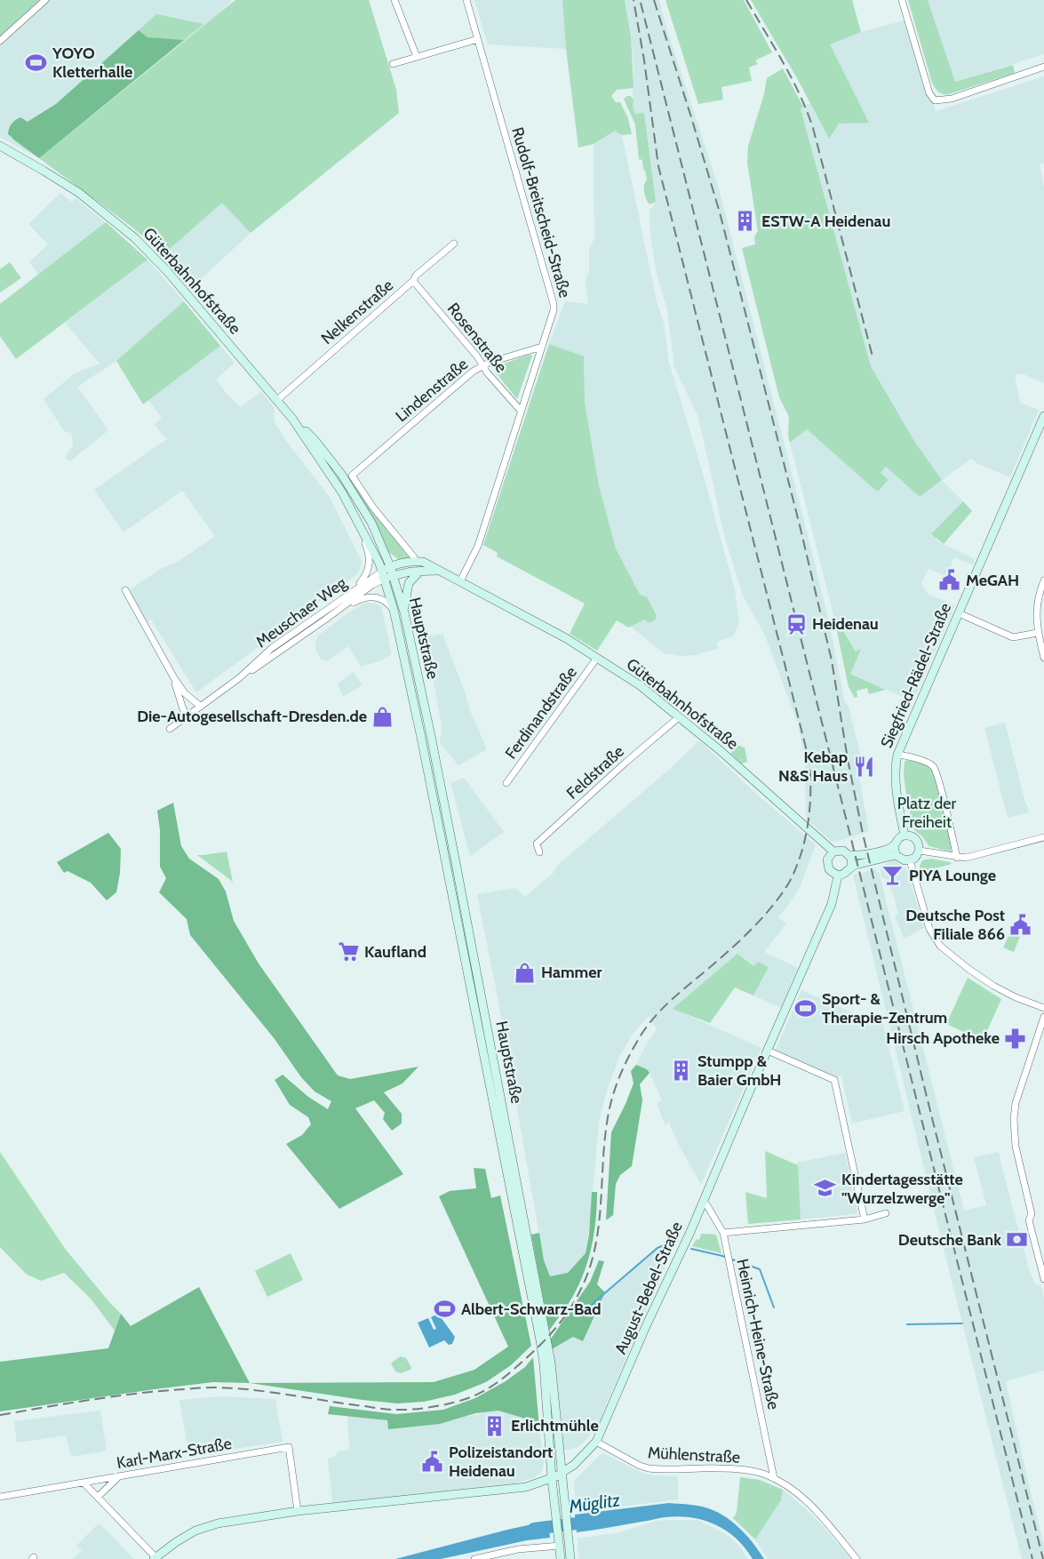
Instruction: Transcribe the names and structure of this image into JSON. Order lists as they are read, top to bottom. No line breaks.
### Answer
{"streets":{"main road":["Güterbahnhofstraße","Hauptstraße","Siegfried-Rädel-Straße","August-Bebel-Straße"],"street":["Rudolf-Breitscheid-Straße","Nelkenstraße","Rosenstraße","Lindenstraße","Meuschaer Weg","Ferdinandstraße","Feldstraße","Heinrich-Heine-Straße","Karl-Marx-Straße","Mühlenstraße"]},"crossings":[["Rudolf-Breitscheid-Straße","Güterbahnhofstraße"],["Rudolf-Breitscheid-Straße","Rosenstraße"],["Rudolf-Breitscheid-Straße","Lindenstraße"],["Güterbahnhofstraße","Nelkenstraße"],["Güterbahnhofstraße","Lindenstraße"],["Güterbahnhofstraße","Meuschaer Weg"],["Güterbahnhofstraße","Hauptstraße"],["Güterbahnhofstraße","Ferdinandstraße"],["Güterbahnhofstraße","Feldstraße"],["Güterbahnhofstraße","August-Bebel-Straße"],["Nelkenstraße","Rosenstraße"],["Rosenstraße","Lindenstraße"],["Meuschaer Weg","Hauptstraße"],["Hauptstraße","August-Bebel-Straße"],["August-Bebel-Straße","Heinrich-Heine-Straße"],["August-Bebel-Straße","Karl-Marx-Straße"],["August-Bebel-Straße","Mühlenstraße"],["Heinrich-Heine-Straße","Mühlenstraße"]],"water":["Müglitz"],"parks":["Platz der Freiheit"],"places":{"sports":["YOYO Kletterhalle","Sport- & Therapie-Zentrum","Albert-Schwarz-Bad"],"building":["ESTW-A Heidenau","Stumpp & Baier GmbH","Erlichtmühle"],"public building":["MeGAH","Deutsche Post Filiale 866","Polizeistandort Heidenau"],"station":["Heidenau"],"shop":["Die-Autogesellschaft-Dresden.de","Hammer"],"restaurant":["Kebap N&S Haus"],"bar":["PIYA Lounge"],"supermarket":["Kaufland"],"pharmacy":["Hirsch Apotheke"],"school or university":["Kindertagesstätte \"Wurzelzwerge\""],"bank":["Deutsche Bank"]}}
